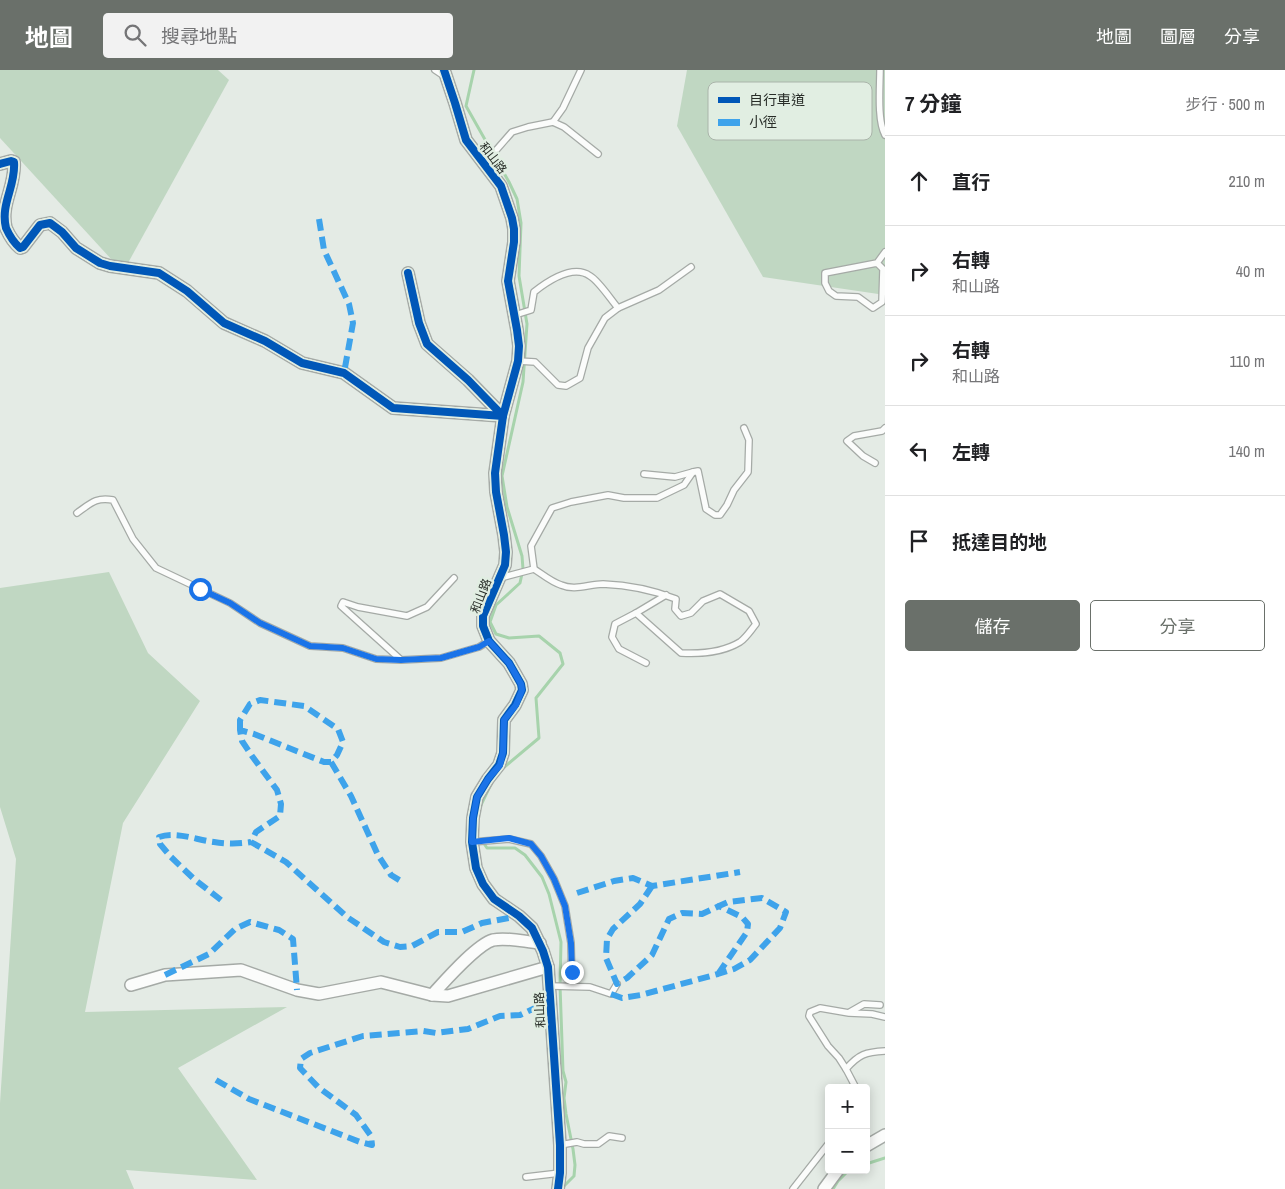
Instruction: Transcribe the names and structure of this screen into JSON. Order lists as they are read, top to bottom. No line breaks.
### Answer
{"streets":{"street":["和山路"]},"legend":["自行車道","小徑"],"page":{"header":"地圖","search":"搜尋地點","nav":["地圖","圖層","分享"],"heading":["7 分鐘","步行 · 500 m"],"list":[["直行","210 m"],["右轉","和山路","40 m"],["右轉","和山路","110 m"],["左轉","140 m"],"抵達目的地"],"buttons":["儲存","分享"],"map_buttons":["+","−"]}}
